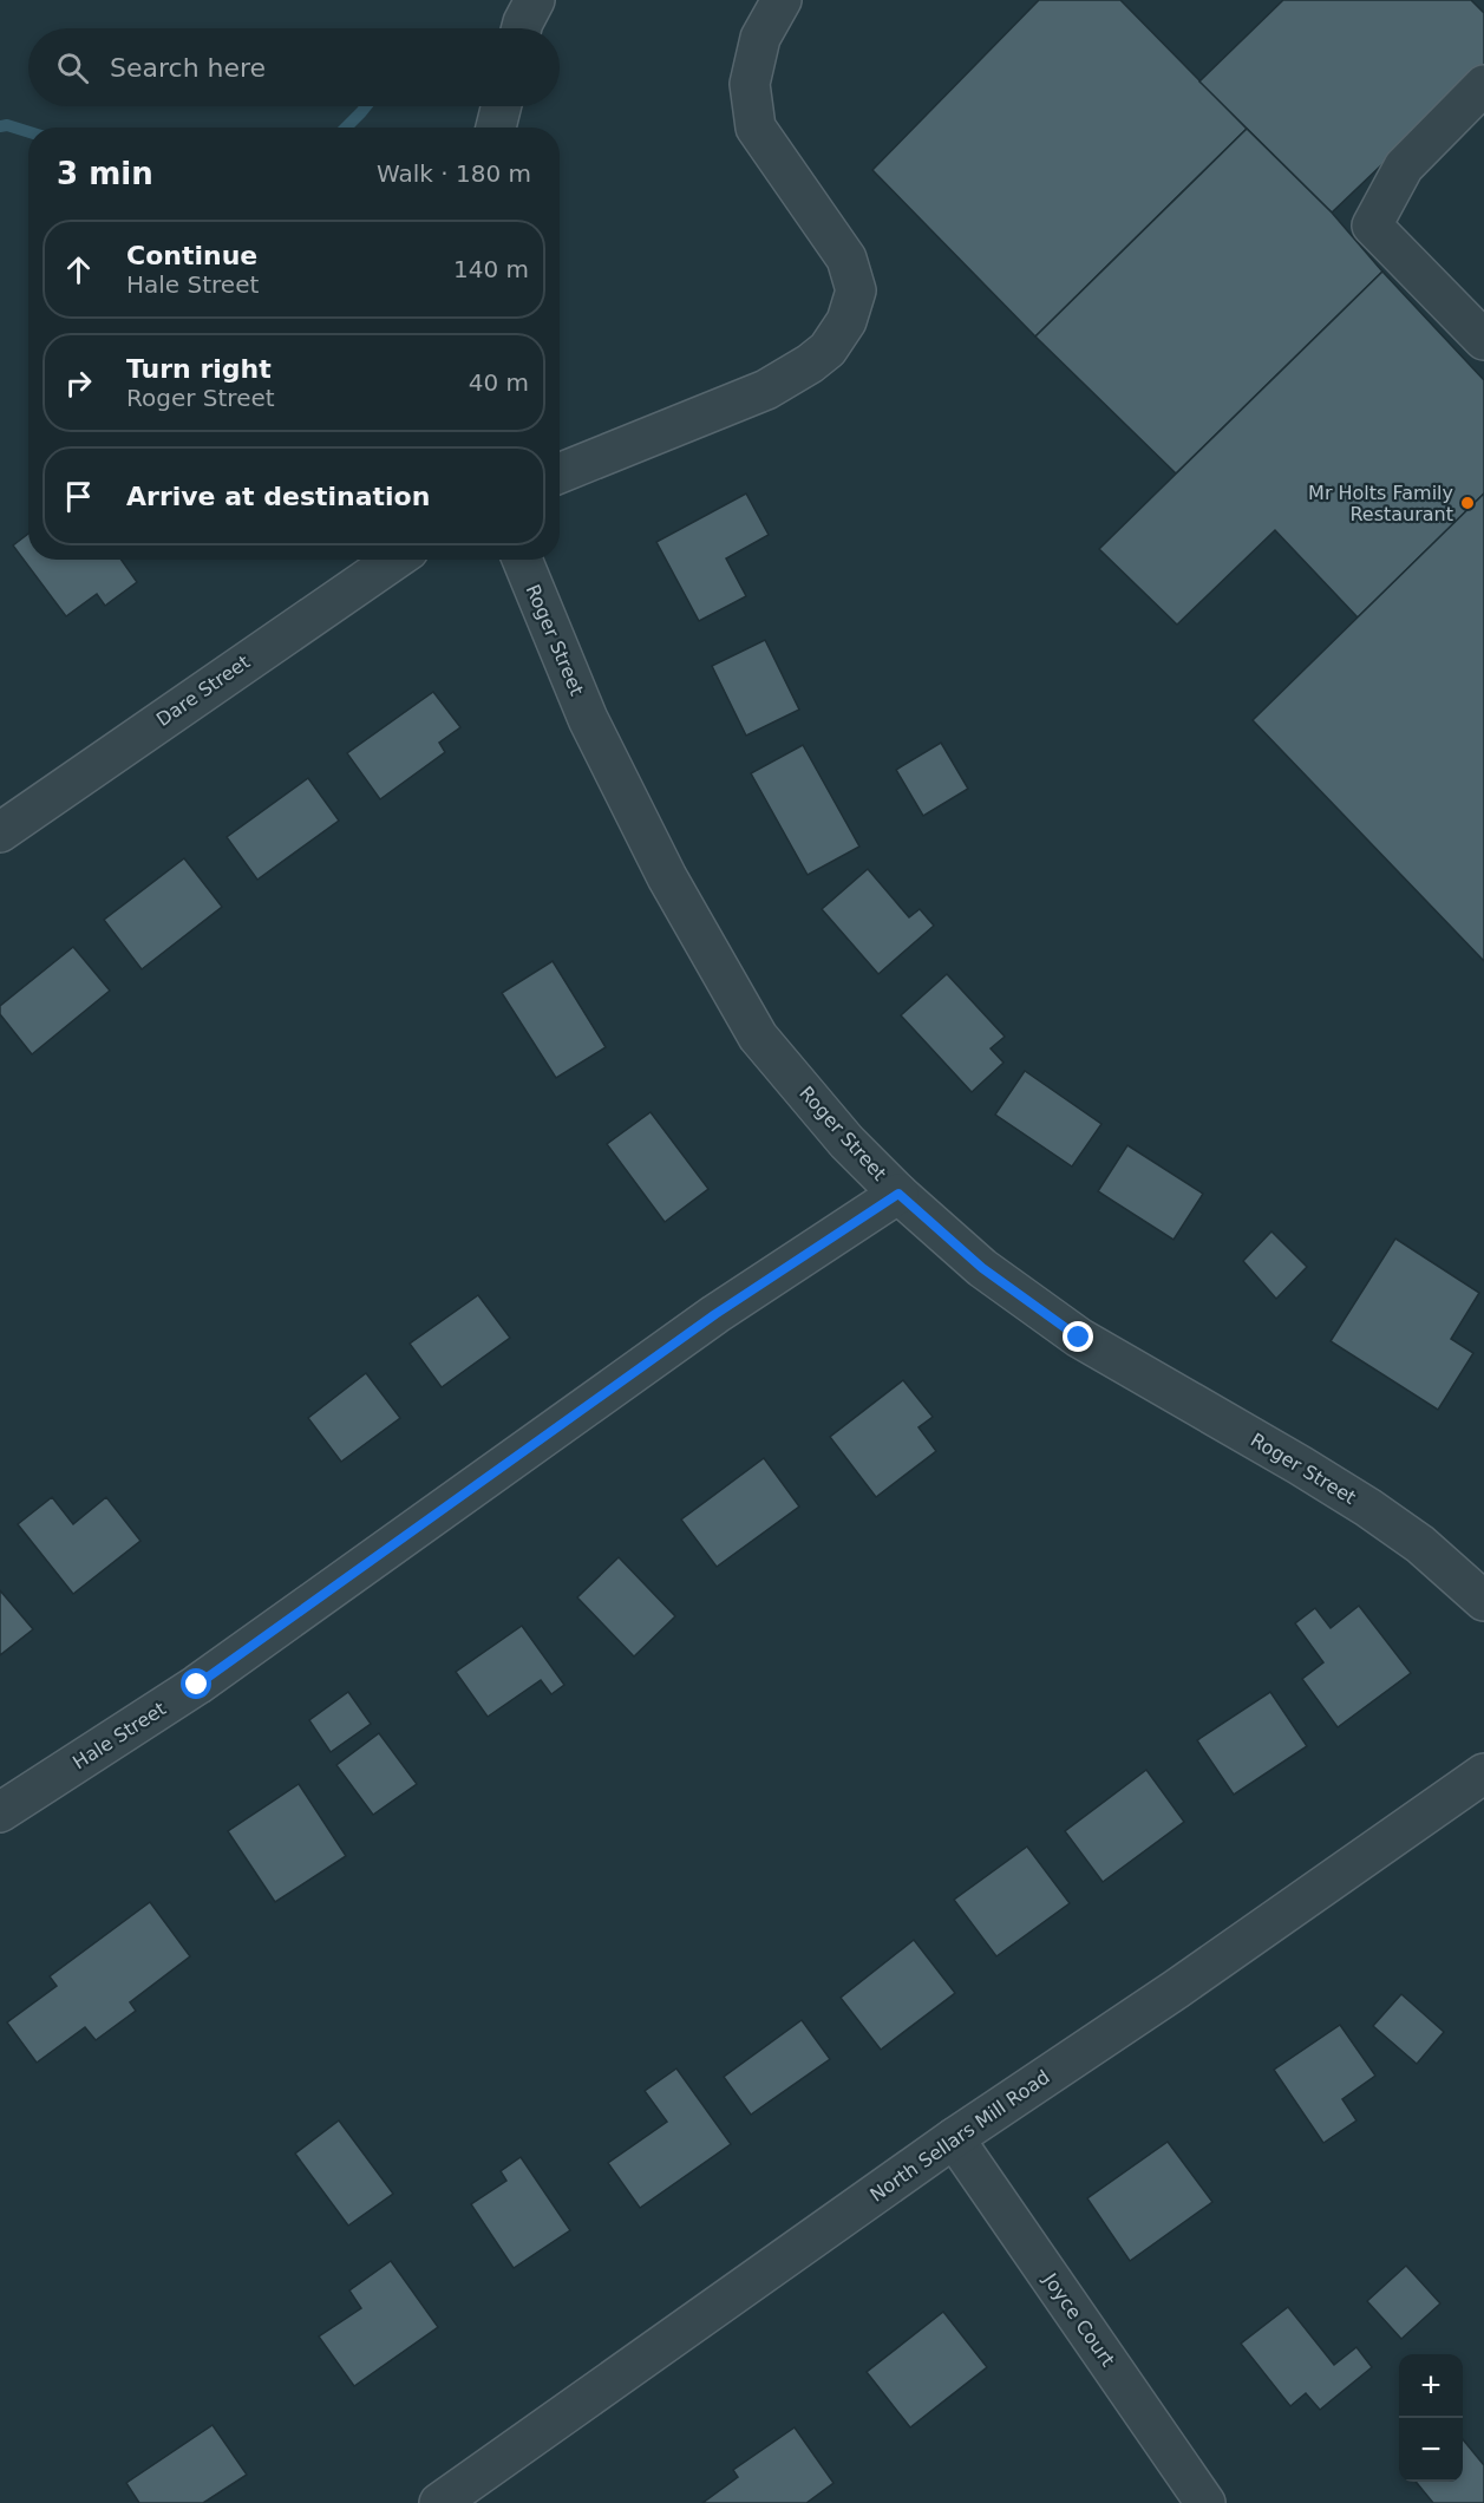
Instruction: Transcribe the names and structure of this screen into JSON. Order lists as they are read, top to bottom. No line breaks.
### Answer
{"streets":{"street":["Roger Street","Dare Street","Hale Street","North Sellars Mill Road","Joyce Court"]},"crossings":[["Roger Street","Hale Street"],["North Sellars Mill Road","Joyce Court"]],"places":["Mr Holts Family Restaurant"],"page":{"search":"Search here","heading":["3 min","Walk · 180 m"],"list":[["Continue","Hale Street","140 m"],["Turn right","Roger Street","40 m"],"Arrive at destination"],"map_buttons":["+","−"]}}
